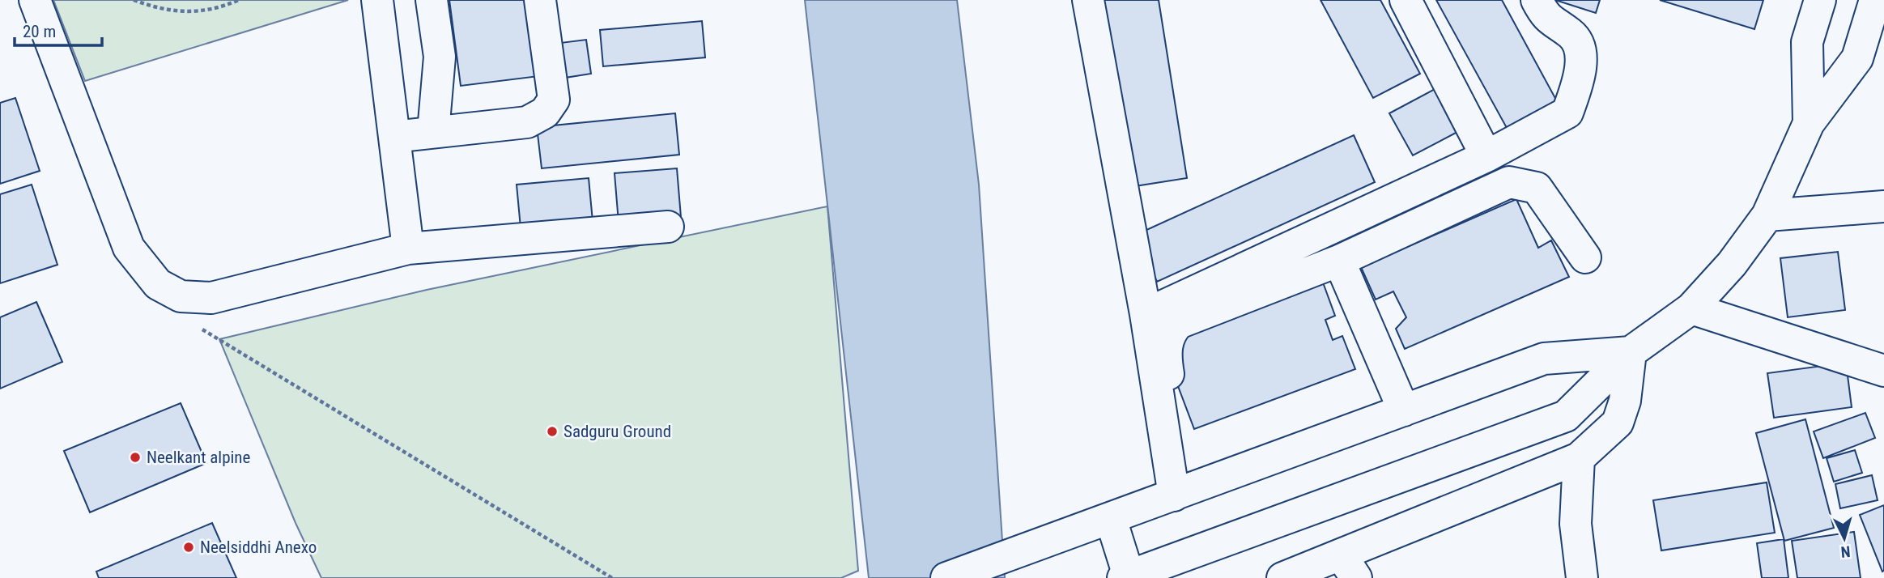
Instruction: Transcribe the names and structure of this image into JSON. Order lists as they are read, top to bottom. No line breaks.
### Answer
{"places":["Sadguru Ground","Neelkant alpine","Neelsiddhi Anexo"],"scale_bar":"20 m","north":"bottom"}
